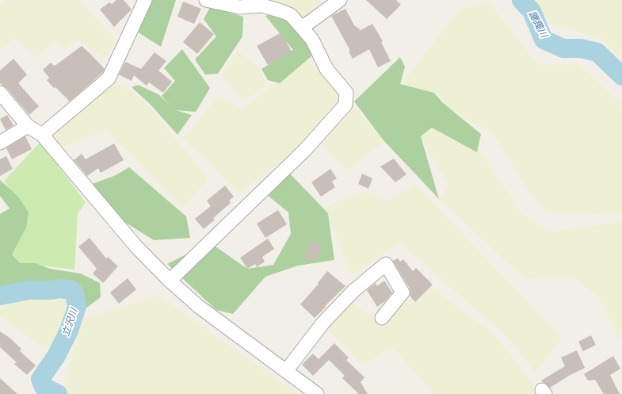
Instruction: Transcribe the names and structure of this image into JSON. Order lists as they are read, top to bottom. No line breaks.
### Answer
{"water":["躑躅川","立沢川"]}
